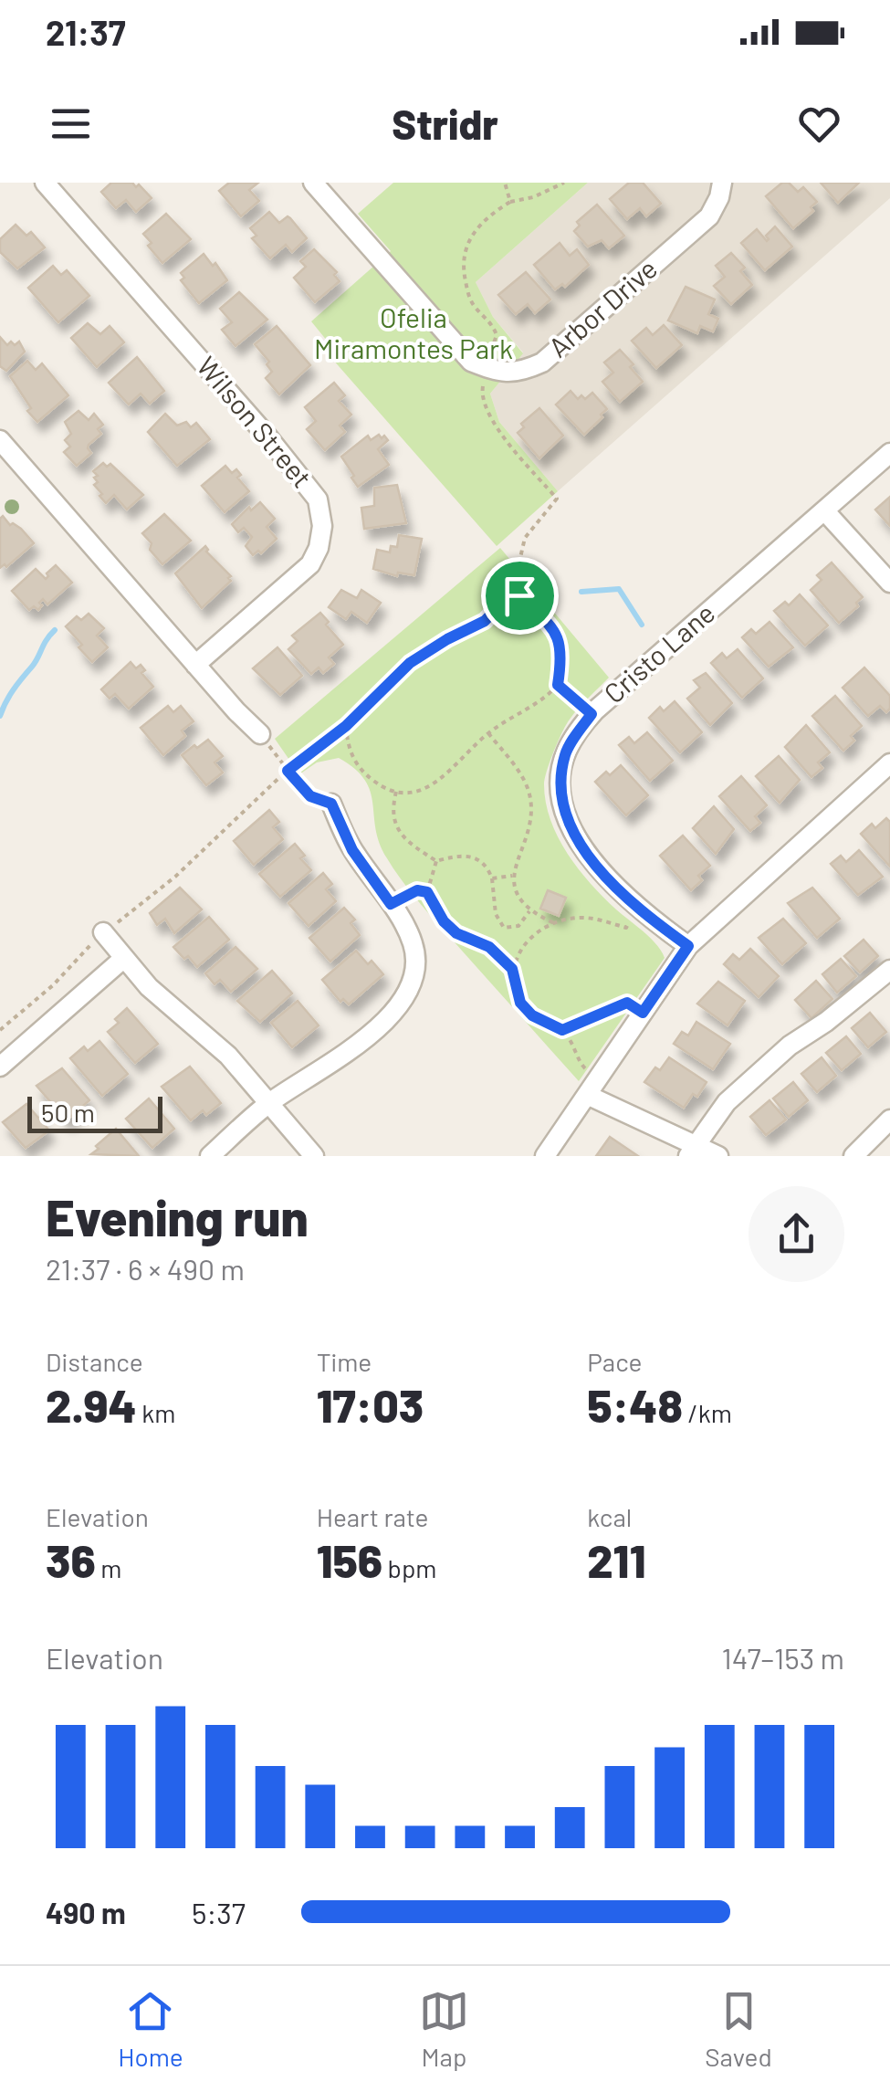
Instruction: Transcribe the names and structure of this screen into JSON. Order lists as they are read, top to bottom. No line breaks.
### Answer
{"streets":{"street":["Arbor Drive","Wilson Street","Cristo Lane"]},"parks":["Ofelia Miramontes Park"],"scale_bar":"50 m","page":{"status":"21:37","header":"Stridr","scale":"50 m","heading":["Evening run","21:37 · 6 × 490 m"],"stats":[["Distance","2.94 km"],["Time","17:03"],["Pace","5:48 /km"],["Elevation","36 m"],["Heart rate","156 bpm"],["kcal","211"]],"chart":["Elevation","147–153 m"],"list":[{"name":"490 m","note":"5:37"}],"tabs":["Home","Map","Saved"]}}
